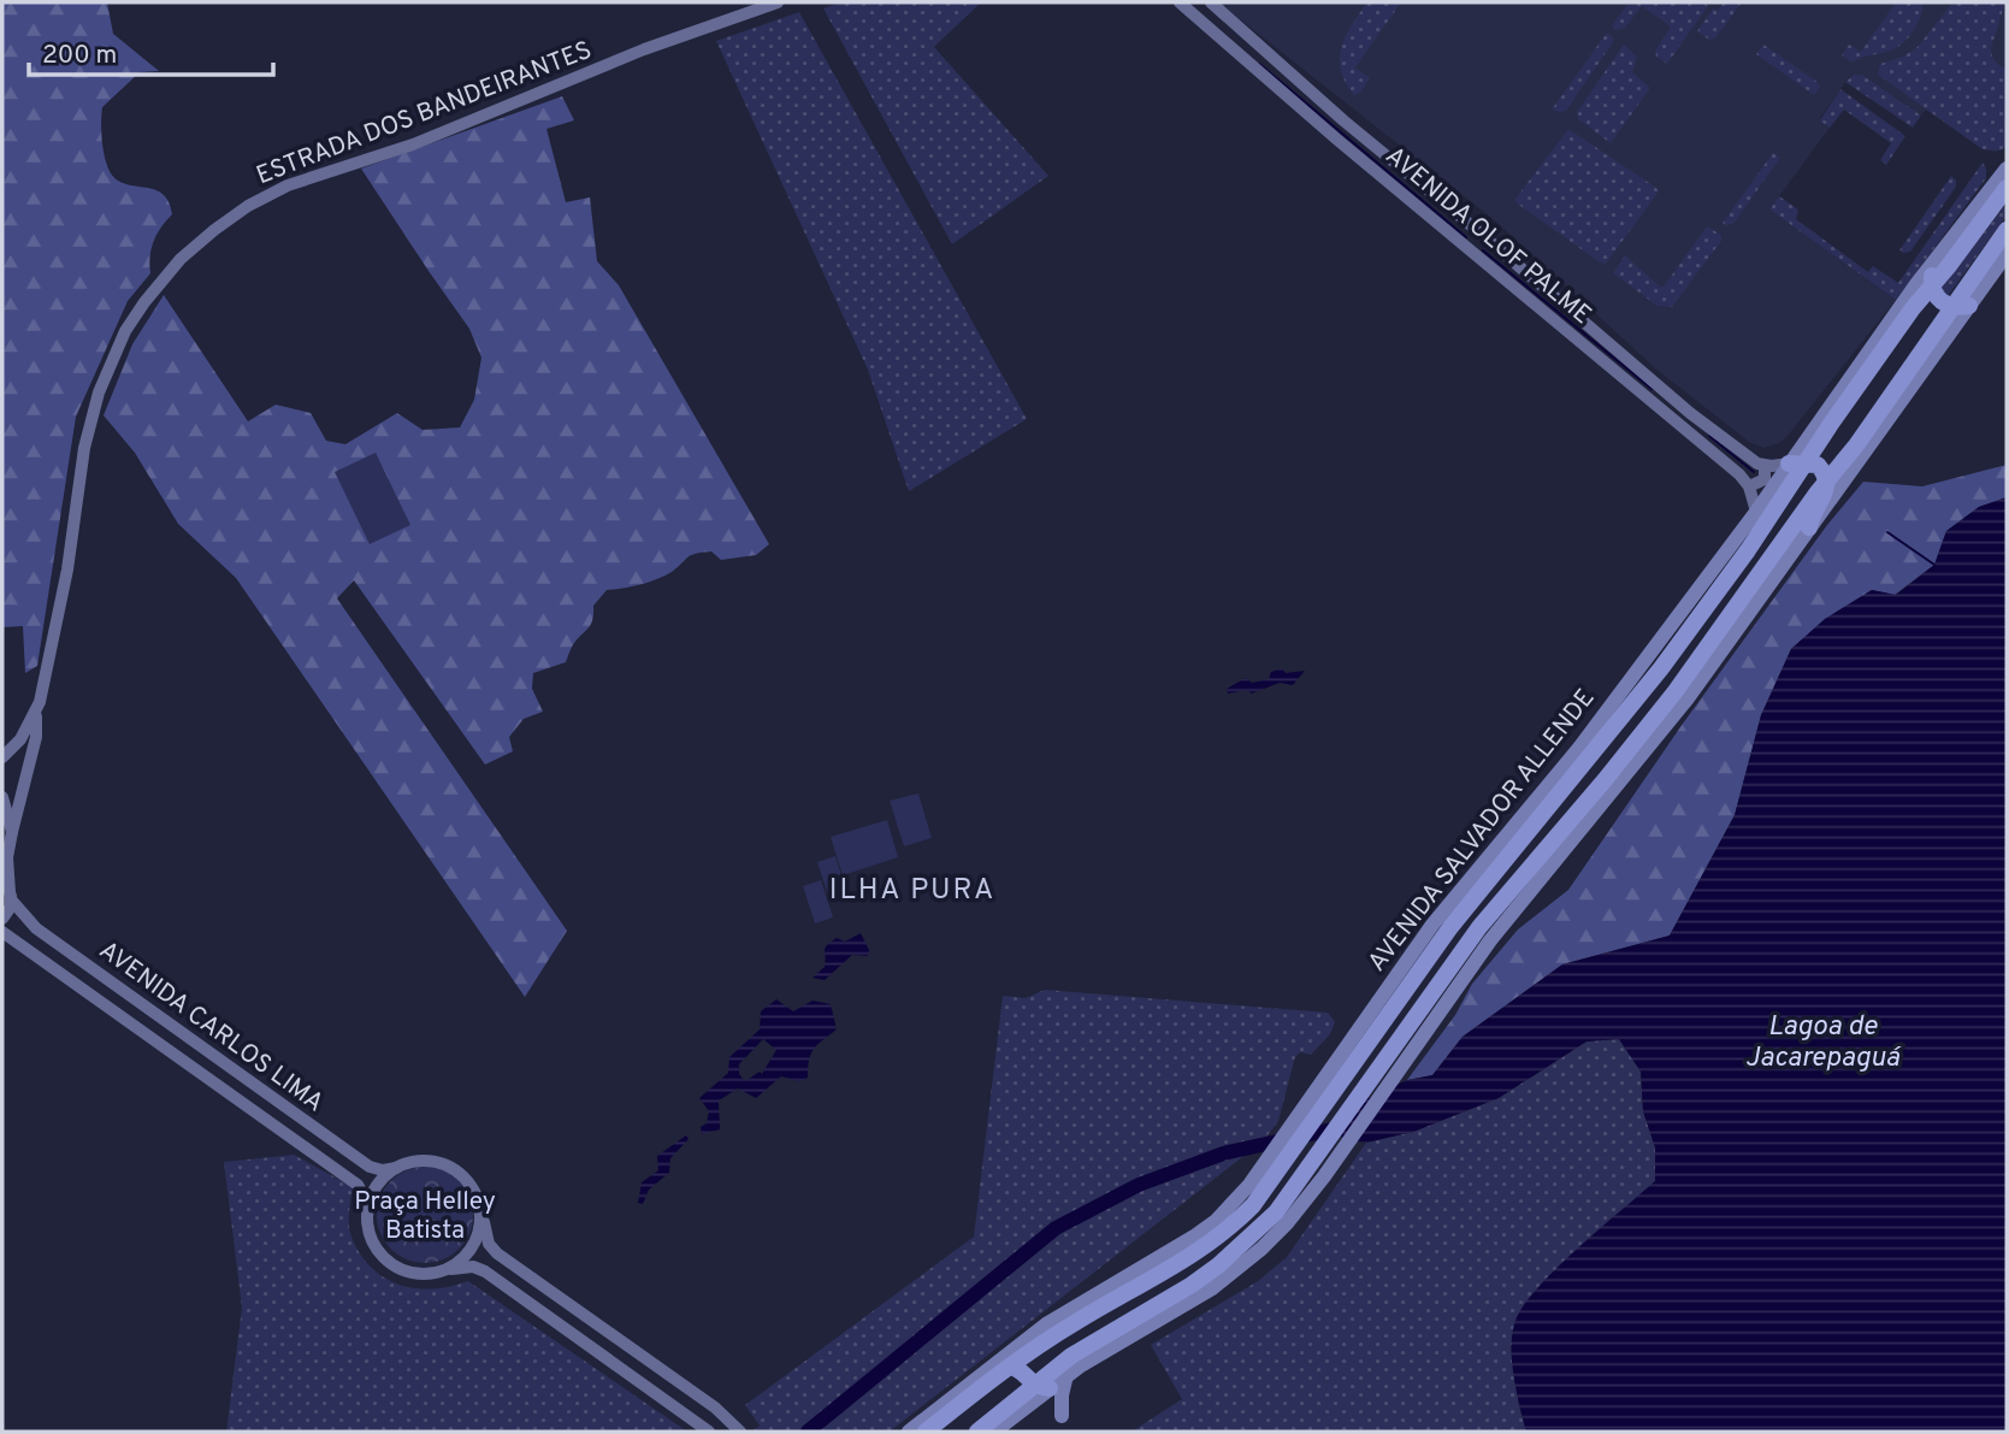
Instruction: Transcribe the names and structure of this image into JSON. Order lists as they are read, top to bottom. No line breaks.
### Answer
{"streets":{"highway":["AVENIDA SALVADOR ALLENDE"],"street":["ESTRADA DOS BANDEIRANTES","AVENIDA OLOF PALME","AVENIDA CARLOS LIMA"]},"crossings":[["AVENIDA OLOF PALME","AVENIDA SALVADOR ALLENDE"]],"districts":["ILHA PURA"],"water":["Lagoa de Jacarepaguá"],"parks":["Praça Helley Batista"],"scale_bar":"200 m"}
